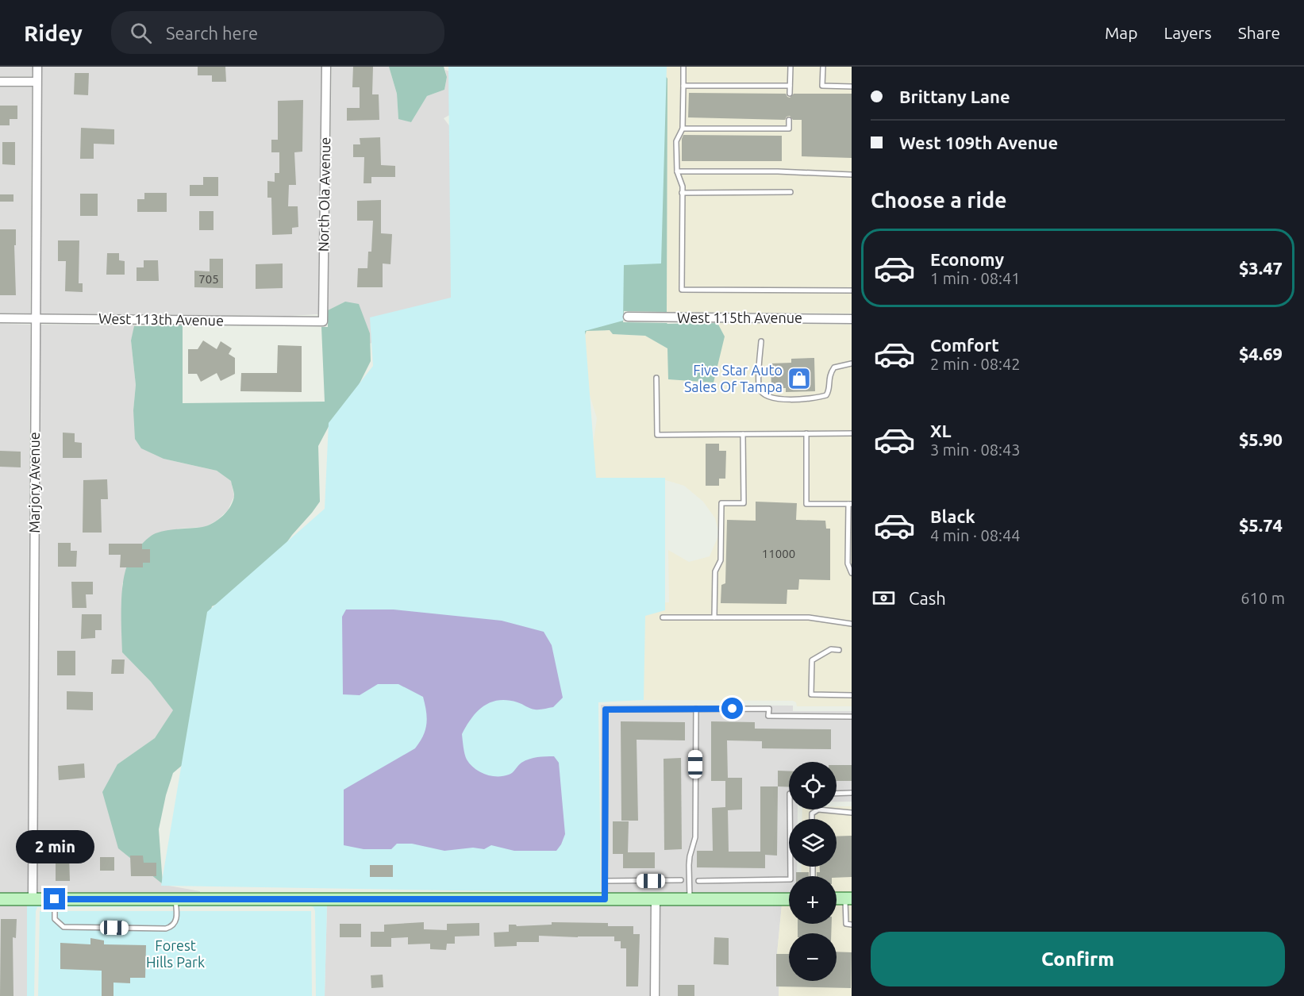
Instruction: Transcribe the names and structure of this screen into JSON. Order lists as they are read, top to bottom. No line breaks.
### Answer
{"streets":{"street":["North Ola Avenue","West 115th Avenue","West 113th Avenue","Marjory Avenue"]},"crossings":[["North Ola Avenue","West 113th Avenue"],["West 113th Avenue","Marjory Avenue"]],"parks":["Forest Hills Park"],"places":{"shop":["Five Star Auto Sales Of Tampa"]},"house_numbers":["705","11000"],"page":{"header":"Ridey","search":"Search here","nav":["Map","Layers","Share"],"banner":["Brittany Lane","West 109th Avenue"],"heading":"Choose a ride","list":[{"name":"Economy","note":"1 min · 08:41","value":"$3.47"},{"name":"Comfort","note":"2 min · 08:42","value":"$4.69"},{"name":"XL","note":"3 min · 08:43","value":"$5.90"},{"name":"Black","note":"4 min · 08:44","value":"$5.74"}],"pay":["Cash","610 m"],"map_buttons":["+","−"],"bubble":"2 min","buttons":"Confirm"}}
